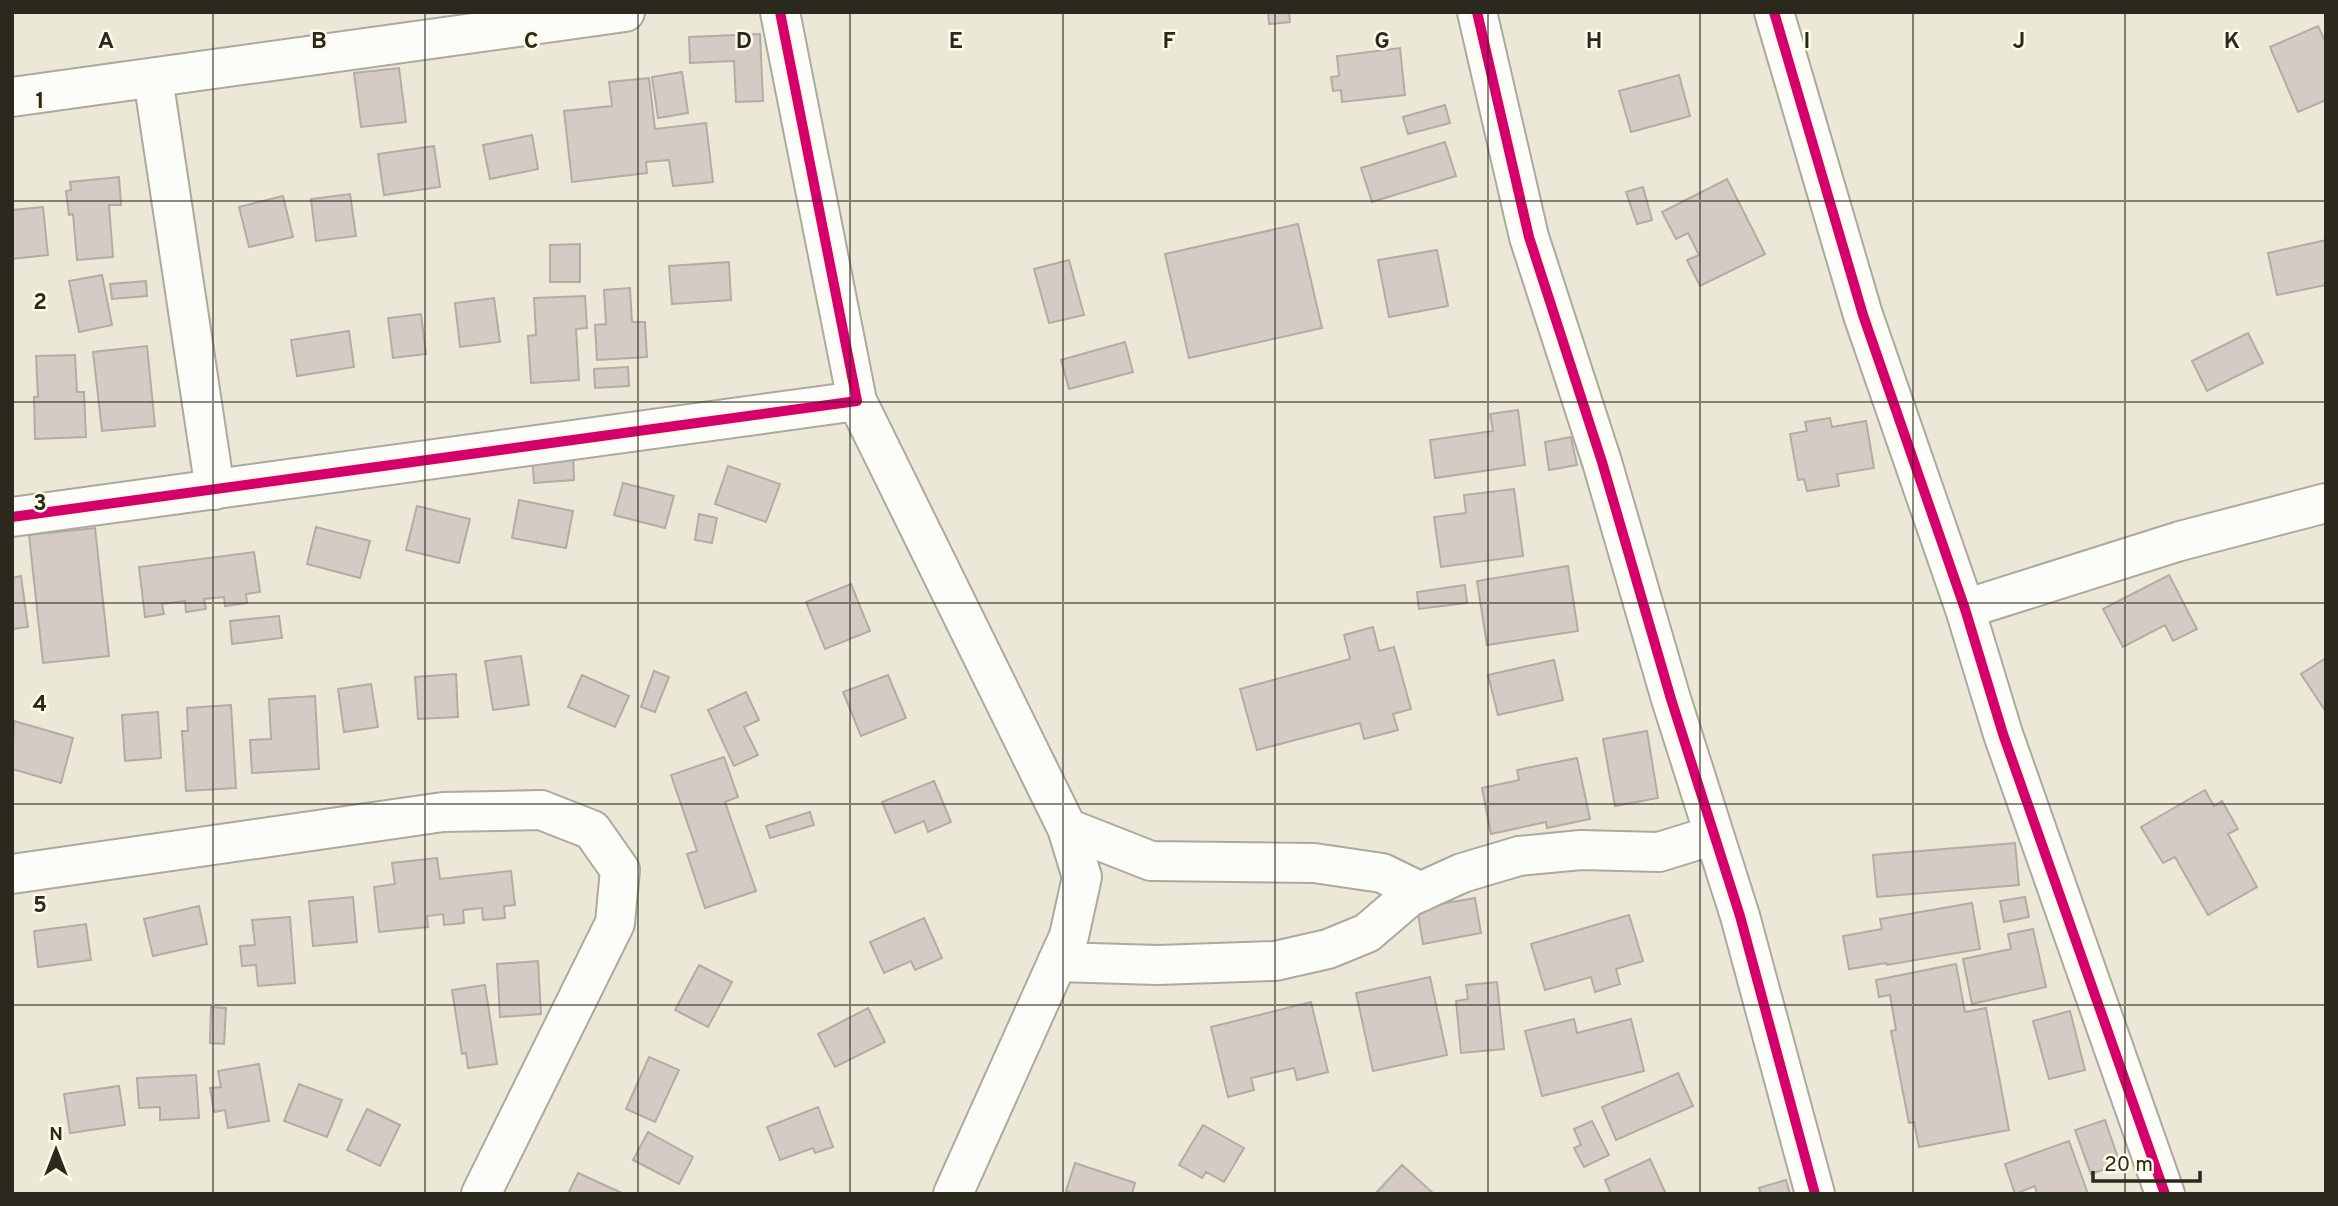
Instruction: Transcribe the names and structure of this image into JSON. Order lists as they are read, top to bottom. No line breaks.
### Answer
{"scale_bar":"20 m","north":"top","grid":{"columns":["A","B","C","D","E","F","G","H","I","J","K"],"rows":["1","2","3","4","5"]}}
